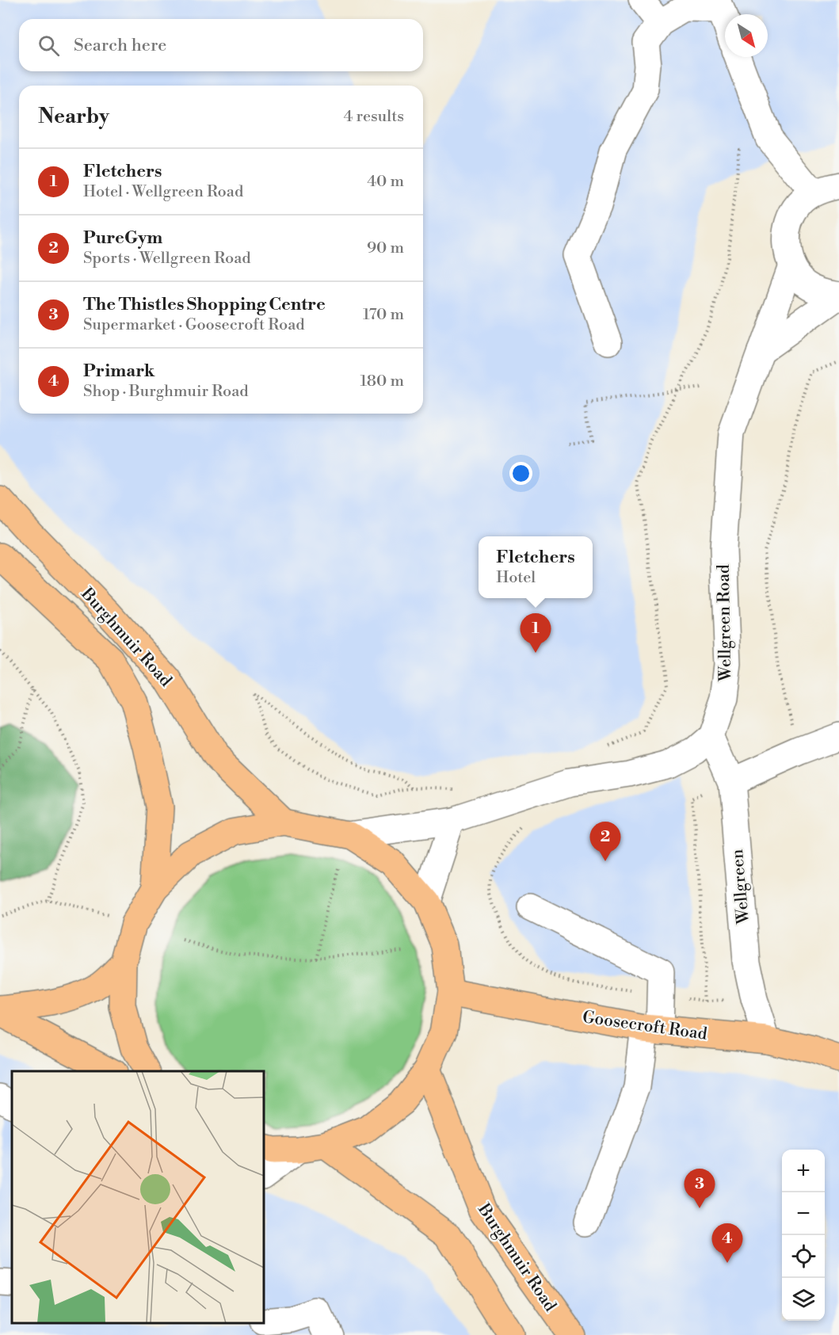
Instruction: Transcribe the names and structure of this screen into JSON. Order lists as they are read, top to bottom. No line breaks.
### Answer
{"streets":{"main road":["Burghmuir Road","Goosecroft Road"],"street":["Wellgreen Road","Wellgreen"]},"crossings":[["Wellgreen Road","Wellgreen"],["Wellgreen","Goosecroft Road"]],"north":"bottom right","page":{"search":"Search here","heading":["Nearby","4 results"],"list":[{"mark":"1","name":"Fletchers","note":"Hotel · Wellgreen Road","value":"40 m"},{"mark":"2","name":"PureGym","note":"Sports · Wellgreen Road","value":"90 m"},{"mark":"3","name":"The Thistles Shopping Centre","note":"Supermarket · Goosecroft Road","value":"170 m"},{"mark":"4","name":"Primark","note":"Shop · Burghmuir Road","value":"180 m"}],"popup":["Fletchers","Hotel"],"pins":["1","2","3","4"],"map_buttons":["+","−"]}}
